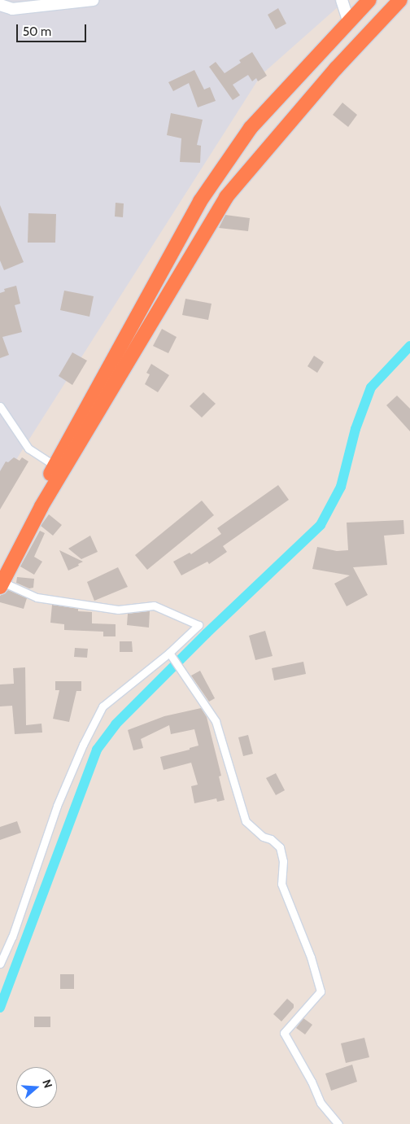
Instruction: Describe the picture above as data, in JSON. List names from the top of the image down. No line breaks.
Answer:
{"scale_bar":"50 m","north":"right"}
